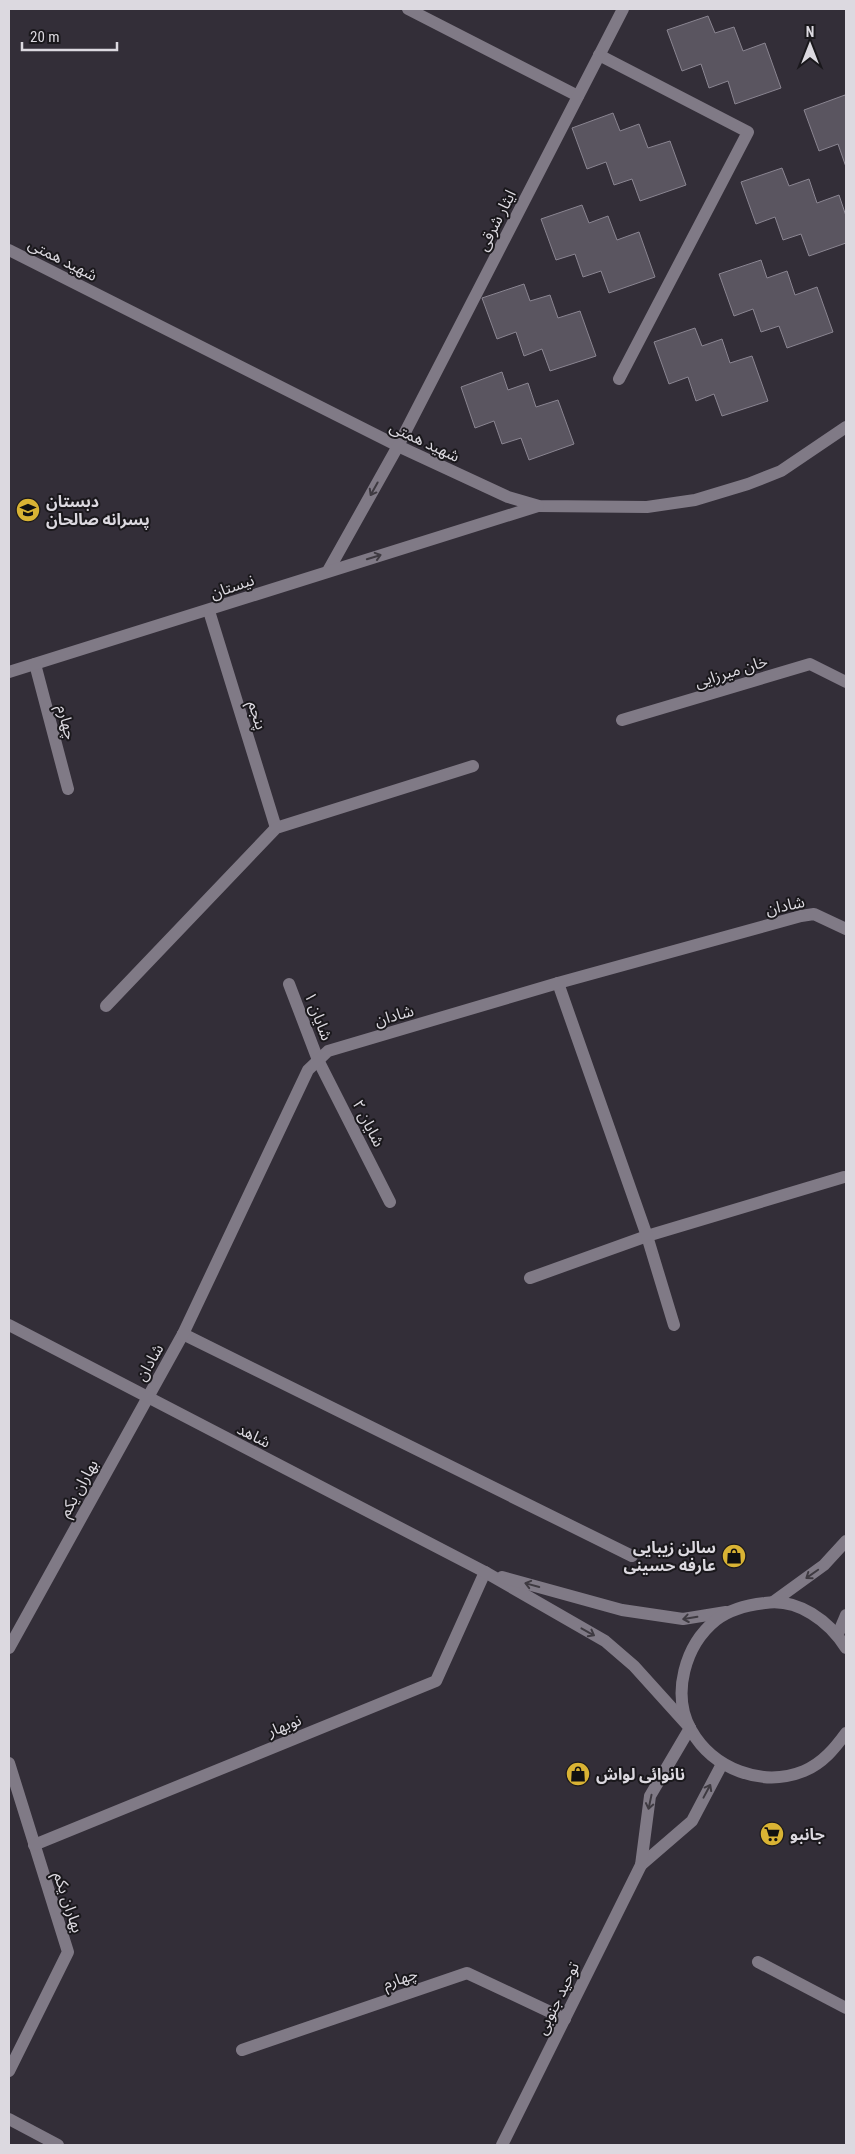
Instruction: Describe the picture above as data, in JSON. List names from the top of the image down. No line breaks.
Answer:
{"streets":{"street":["ایثار شرقی","شهید همتی","نيستان","خان میرزایی","پنجم","چهارم","شادان","شایان ۱","شایان ۲","شاهد","بهاران یکم","نوبهار","توحید جنوبی"]},"crossings":[["ایثار شرقی","شهید همتی"],["شهید همتی","نيستان"],["نيستان","پنجم"],["نيستان","چهارم"],["چهارم","توحید جنوبی"],["شادان","شایان ۱"],["شادان","شایان ۲"],["شادان","شاهد"],["شادان","بهاران یکم"],["شایان ۱","شایان ۲"],["شاهد","بهاران یکم"],["شاهد","نوبهار"],["بهاران یکم","نوبهار"]],"one_way":["نيستان"],"places":{"school or university":["دبستان پسرانه صالحان"],"shop":["سالن زیبایی عارفه حسینی","نانوائی لواش"],"supermarket":["جانبو"]},"scale_bar":"20 m","north":"top"}
